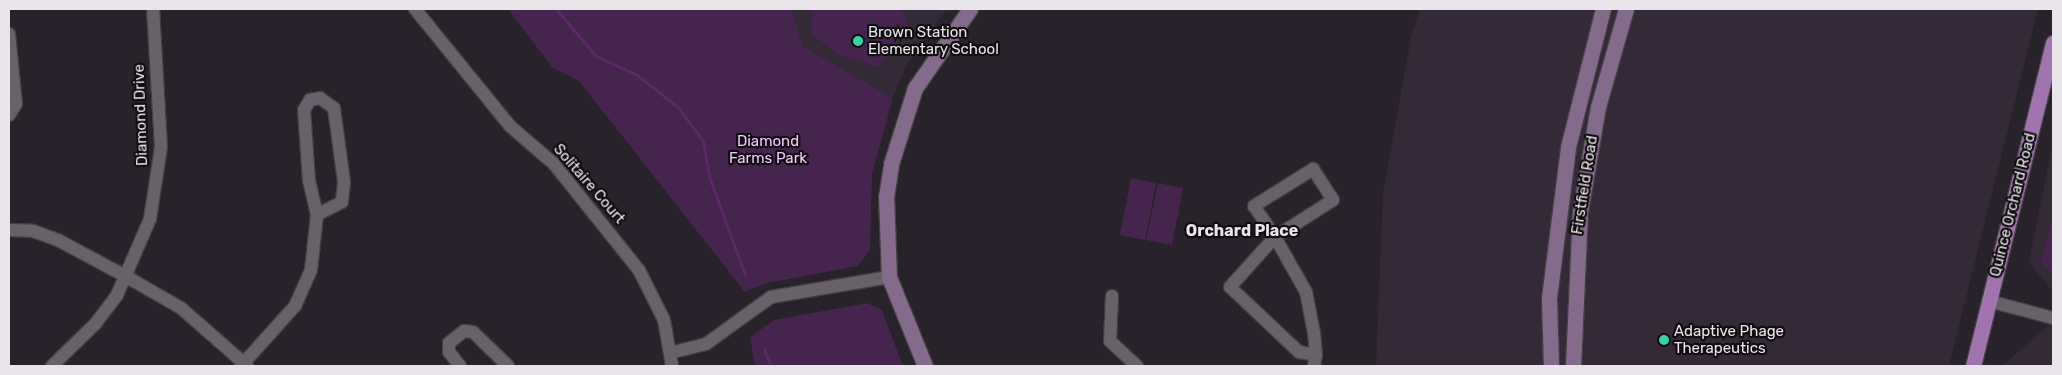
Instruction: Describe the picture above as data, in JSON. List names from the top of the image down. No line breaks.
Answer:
{"streets":{"main road":["Quince Orchard Road"],"street":["Diamond Drive","Solitaire Court","Firstfield Road"]},"districts":["Orchard Place"],"parks":["Diamond Farms Park"],"places":["Brown Station Elementary School","Adaptive Phage Therapeutics"]}
